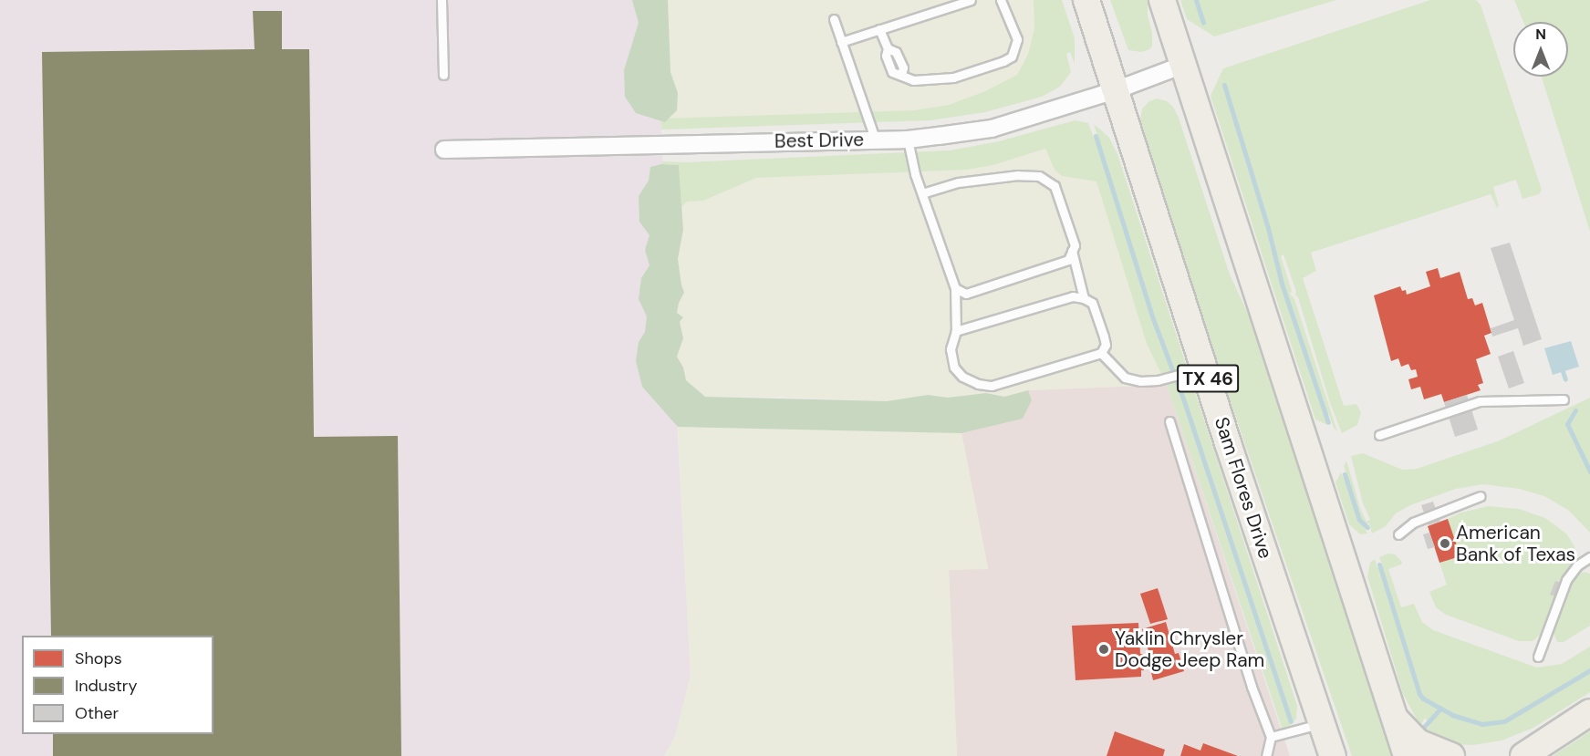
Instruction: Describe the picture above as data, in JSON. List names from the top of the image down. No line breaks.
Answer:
{"streets":{"main road":["TX 46","Sam Flores Drive"],"street":["Best Drive"]},"crossings":[["Best Drive","Sam Flores Drive"]],"places":["American Bank of Texas","Yaklin Chrysler Dodge Jeep Ram"],"legend":["Shops","Industry","Other"],"north":"top"}
